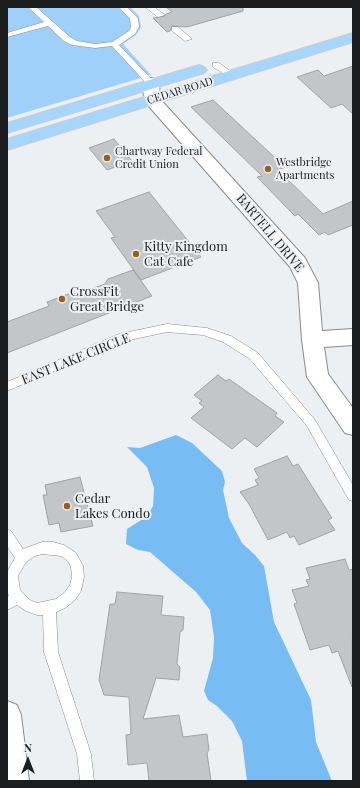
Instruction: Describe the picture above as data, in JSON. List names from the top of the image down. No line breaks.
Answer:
{"streets":{"main road":["CEDAR ROAD"],"street":["BARTELL DRIVE"],"lane":["EAST LAKE CIRCLE"]},"crossings":[["CEDAR ROAD","BARTELL DRIVE"]],"places":["Chartway Federal Credit Union","Westbridge Apartments","Kitty Kingdom Cat Cafe","CrossFit Great Bridge","Cedar Lakes Condo"],"north":"top"}
